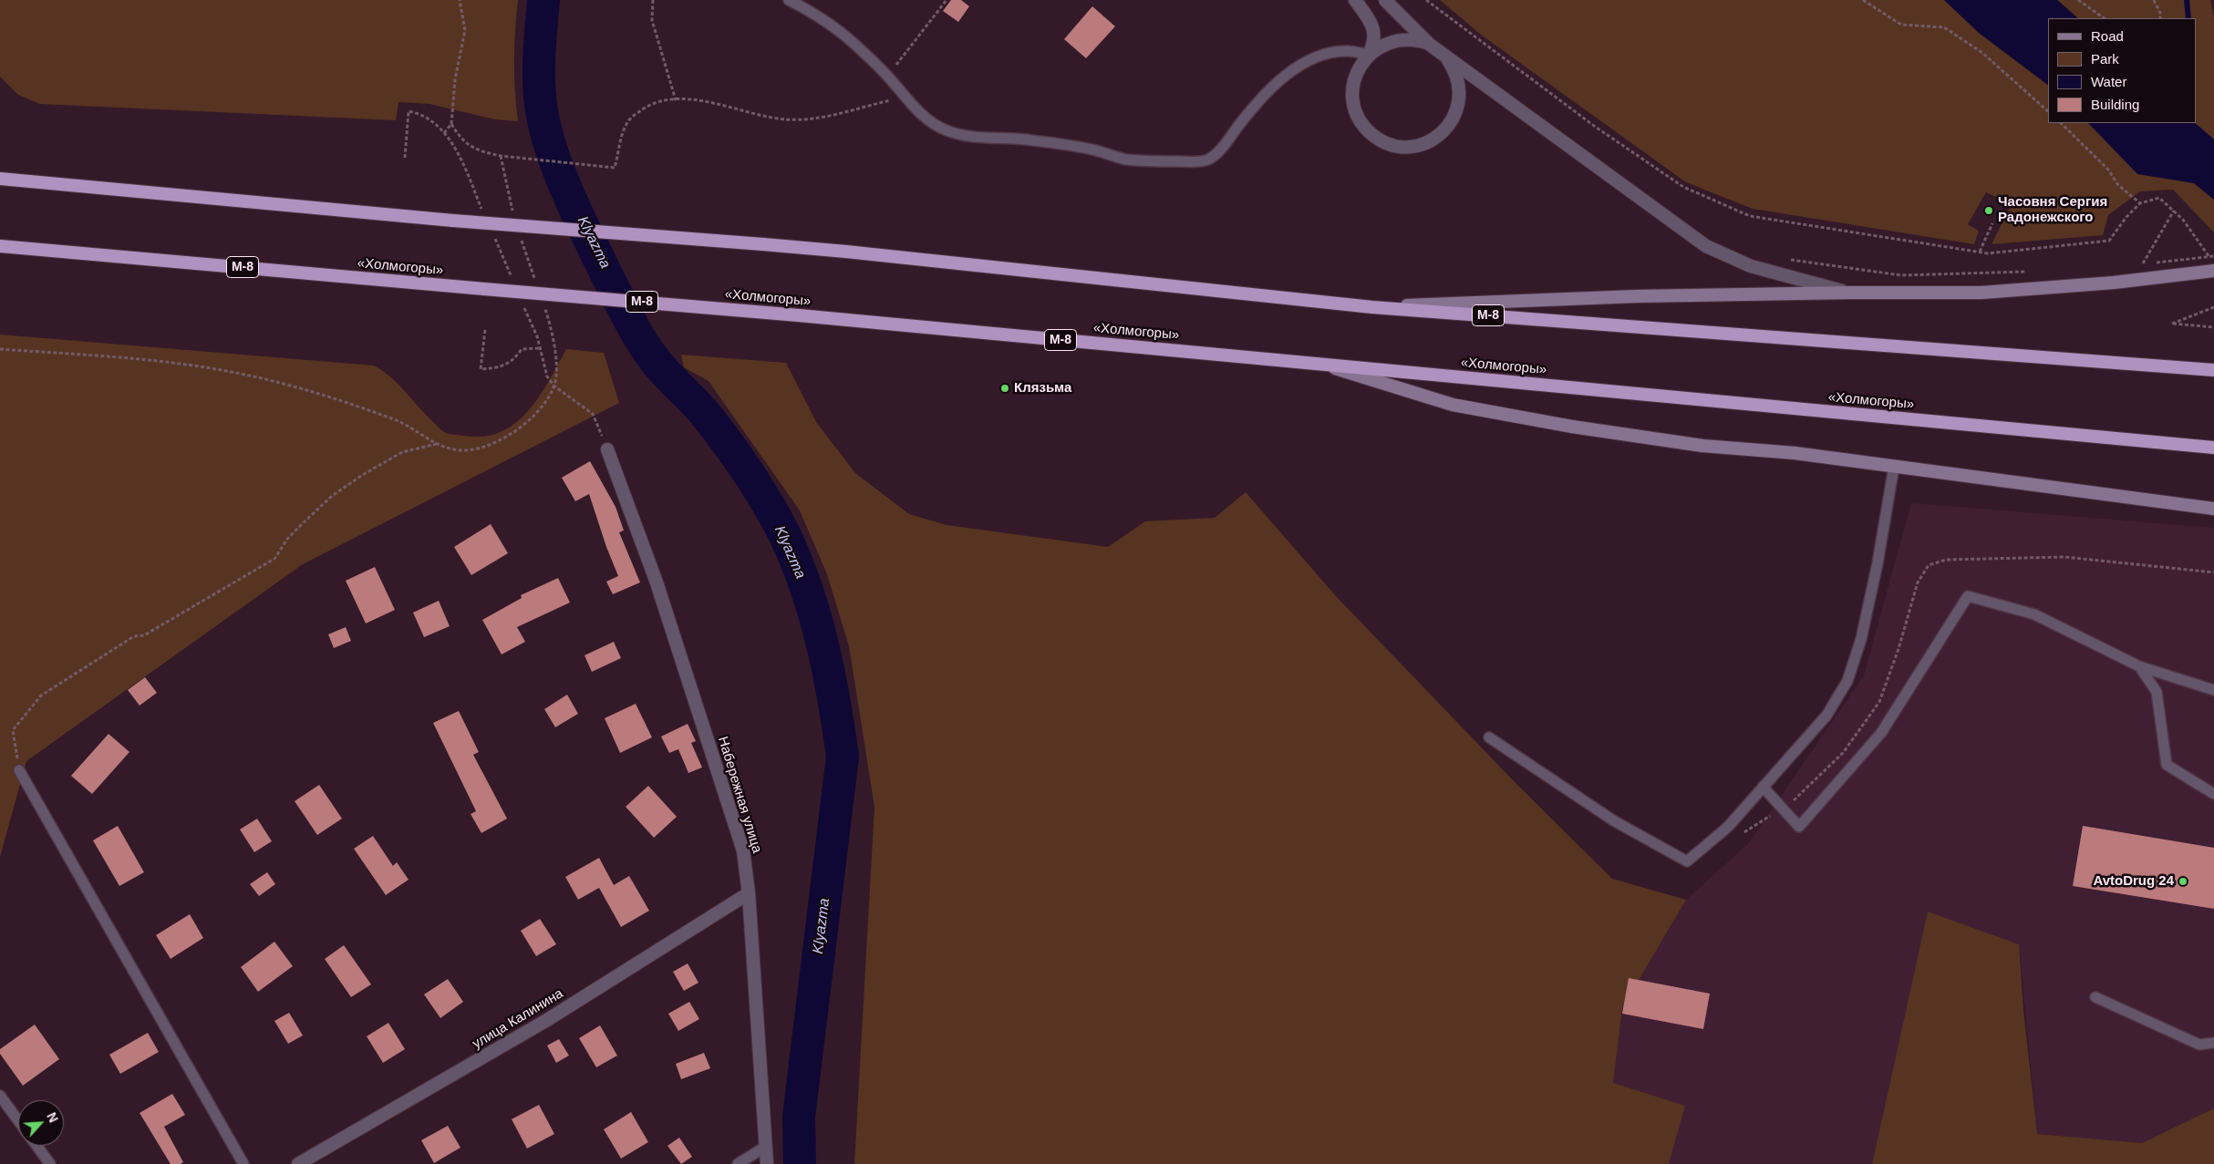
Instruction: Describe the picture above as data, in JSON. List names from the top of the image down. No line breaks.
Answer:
{"streets":{"highway":["М-8","«Холмогоры»"],"street":["Набережная улица","улица Калинина"]},"crossings":[["Набережная улица","улица Калинина"]],"water":["Klyazma"],"places":["Часовня Сергия Радонежского","Клязьма","AvtoDrug 24"],"legend":["Road","Park","Water","Building"],"north":"top right"}
